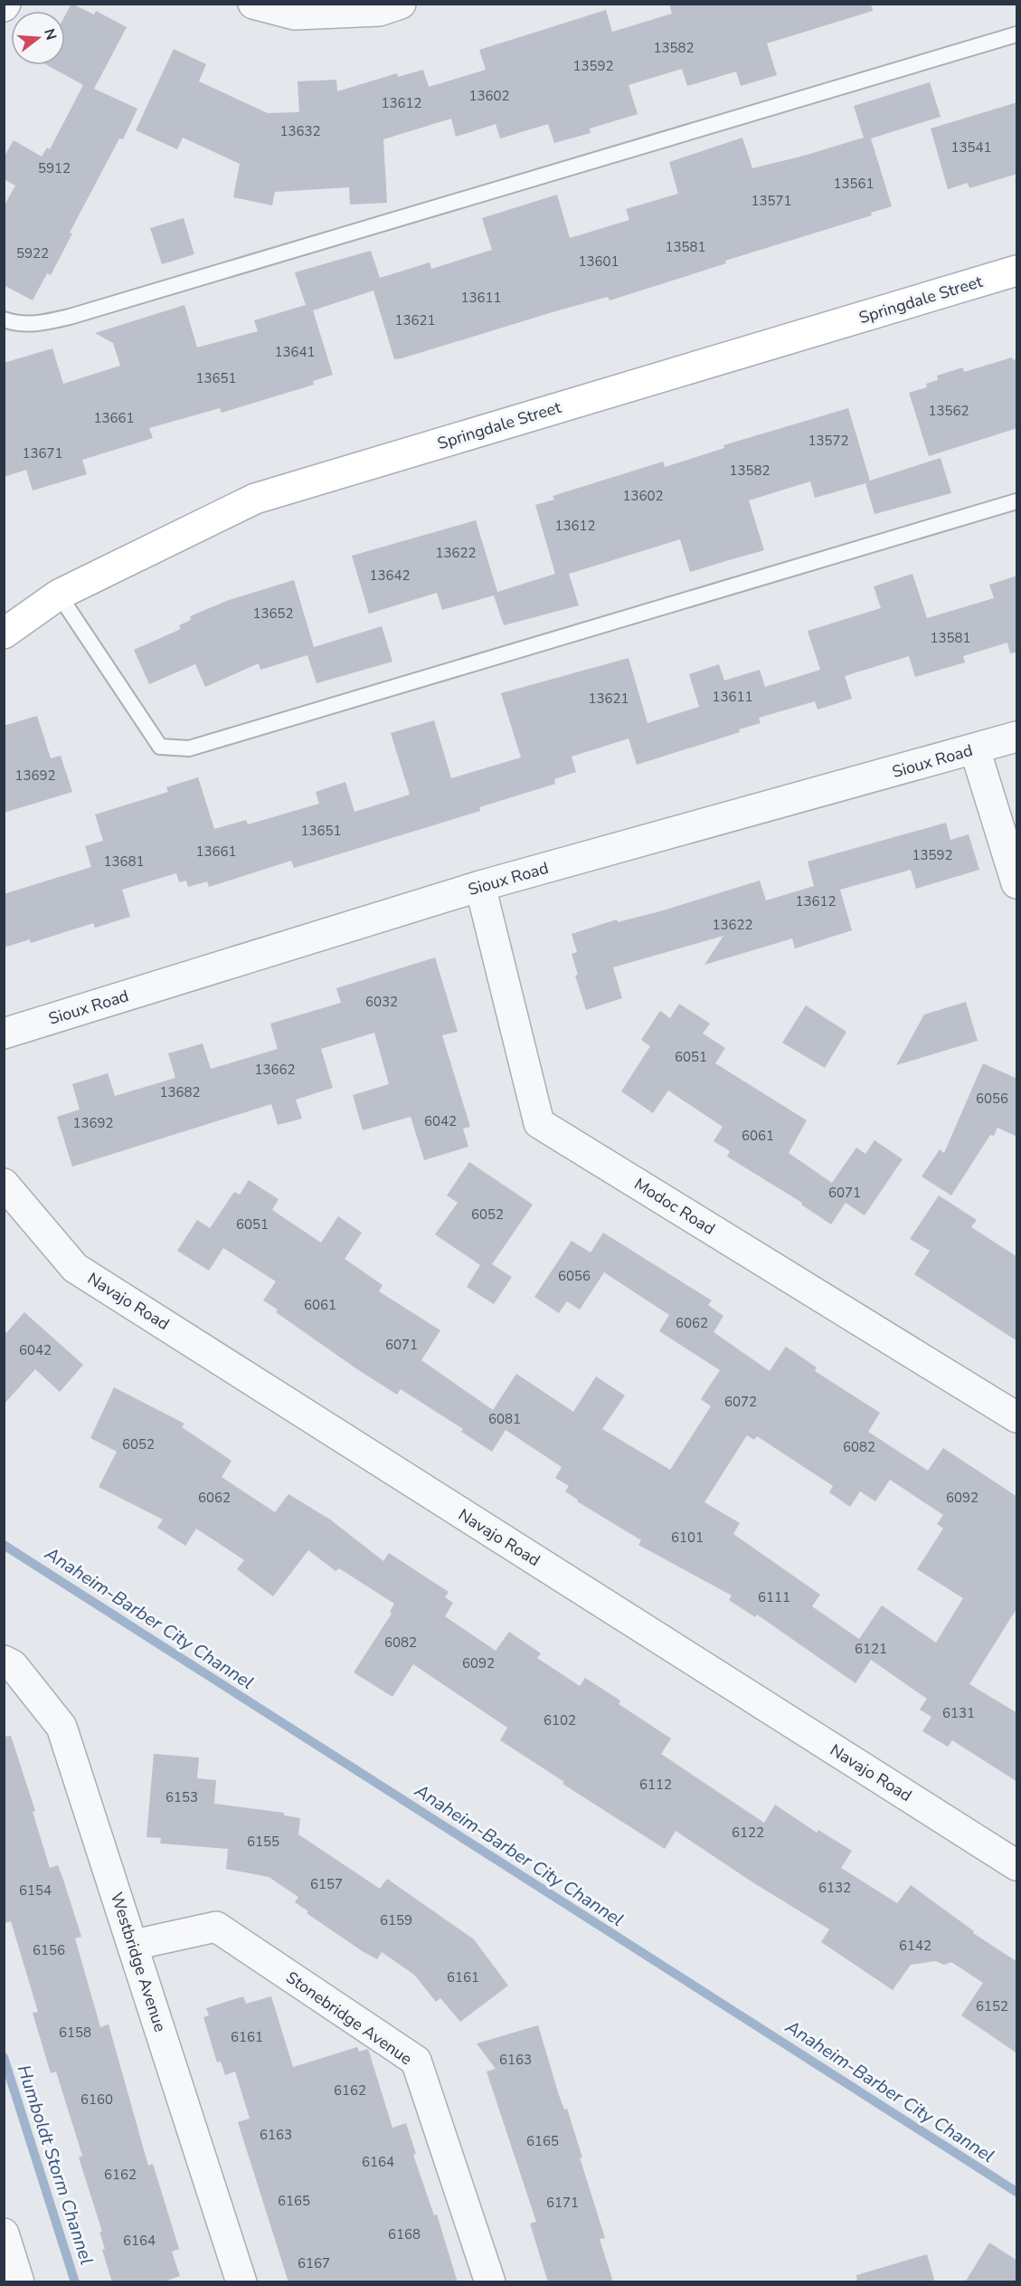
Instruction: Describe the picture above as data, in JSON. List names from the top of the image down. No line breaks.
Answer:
{"streets":{"main road":["Springdale Street"],"street":["Sioux Road","Modoc Road","Navajo Road","Westbridge Avenue","Stonebridge Avenue"]},"crossings":[["Sioux Road","Modoc Road"],["Westbridge Avenue","Stonebridge Avenue"]],"water":["Anaheim-Barber City Channel","Humboldt Storm Channel"],"house_numbers":["13582","13592","13602","13612","13632","13541","5912","13561","13571","13581","5922","13601","13611","13621","13641","13651","13562","13661","13572","13671","13582","13602","13612","13622","13642","13652","13581","13611","13621","13692","13651","13661","13592","13681","13612","13622","6032","6051","13662","13682","6056","6042","13692","6061","6071","6052","6051","6056","6061","6062","6071","6042","6072","6081","6052","6082","6062","6092","6101","6111","6082","6121","6092","6131","6102","6112","6153","6122","6155","6157","6132","6154","6159","6142","6156","6161","6152","6158","6161","6163","6162","6160","6163","6165","6164","6162","6165","6171","6168","6164","6167"],"north":"right"}
